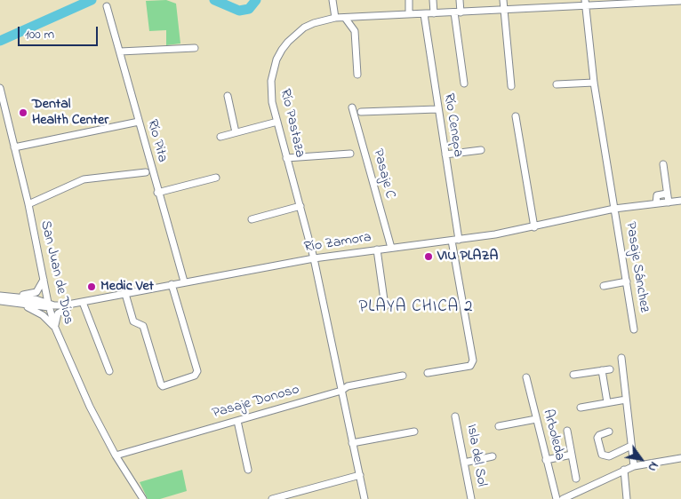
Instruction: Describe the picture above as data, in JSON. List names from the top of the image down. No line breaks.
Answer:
{"streets":{"street":["Río Pastaza","Río Cenepa","Río Pita","Pasaje C","Río Zamora","Pasaje Sánchez","San Juan de Dios","Pasaje Donoso","Arboleda","Isla del Sol"]},"crossings":[["Río Pastaza","Río Cenepa"],["Río Pastaza","Río Zamora"],["Río Pastaza","Pasaje Sánchez"],["Río Pastaza","Pasaje Donoso"],["Río Cenepa","Río Zamora"],["Río Pita","Río Zamora"],["Pasaje C","Río Zamora"],["Río Zamora","Pasaje Sánchez"],["Río Zamora","San Juan de Dios"],["San Juan de Dios","Pasaje Donoso"]],"districts":["PLAYA CHICA 2"],"places":["Dental Health Center","VIU PLAZA","Medic Vet"],"scale_bar":"100 m","north":"bottom right"}
